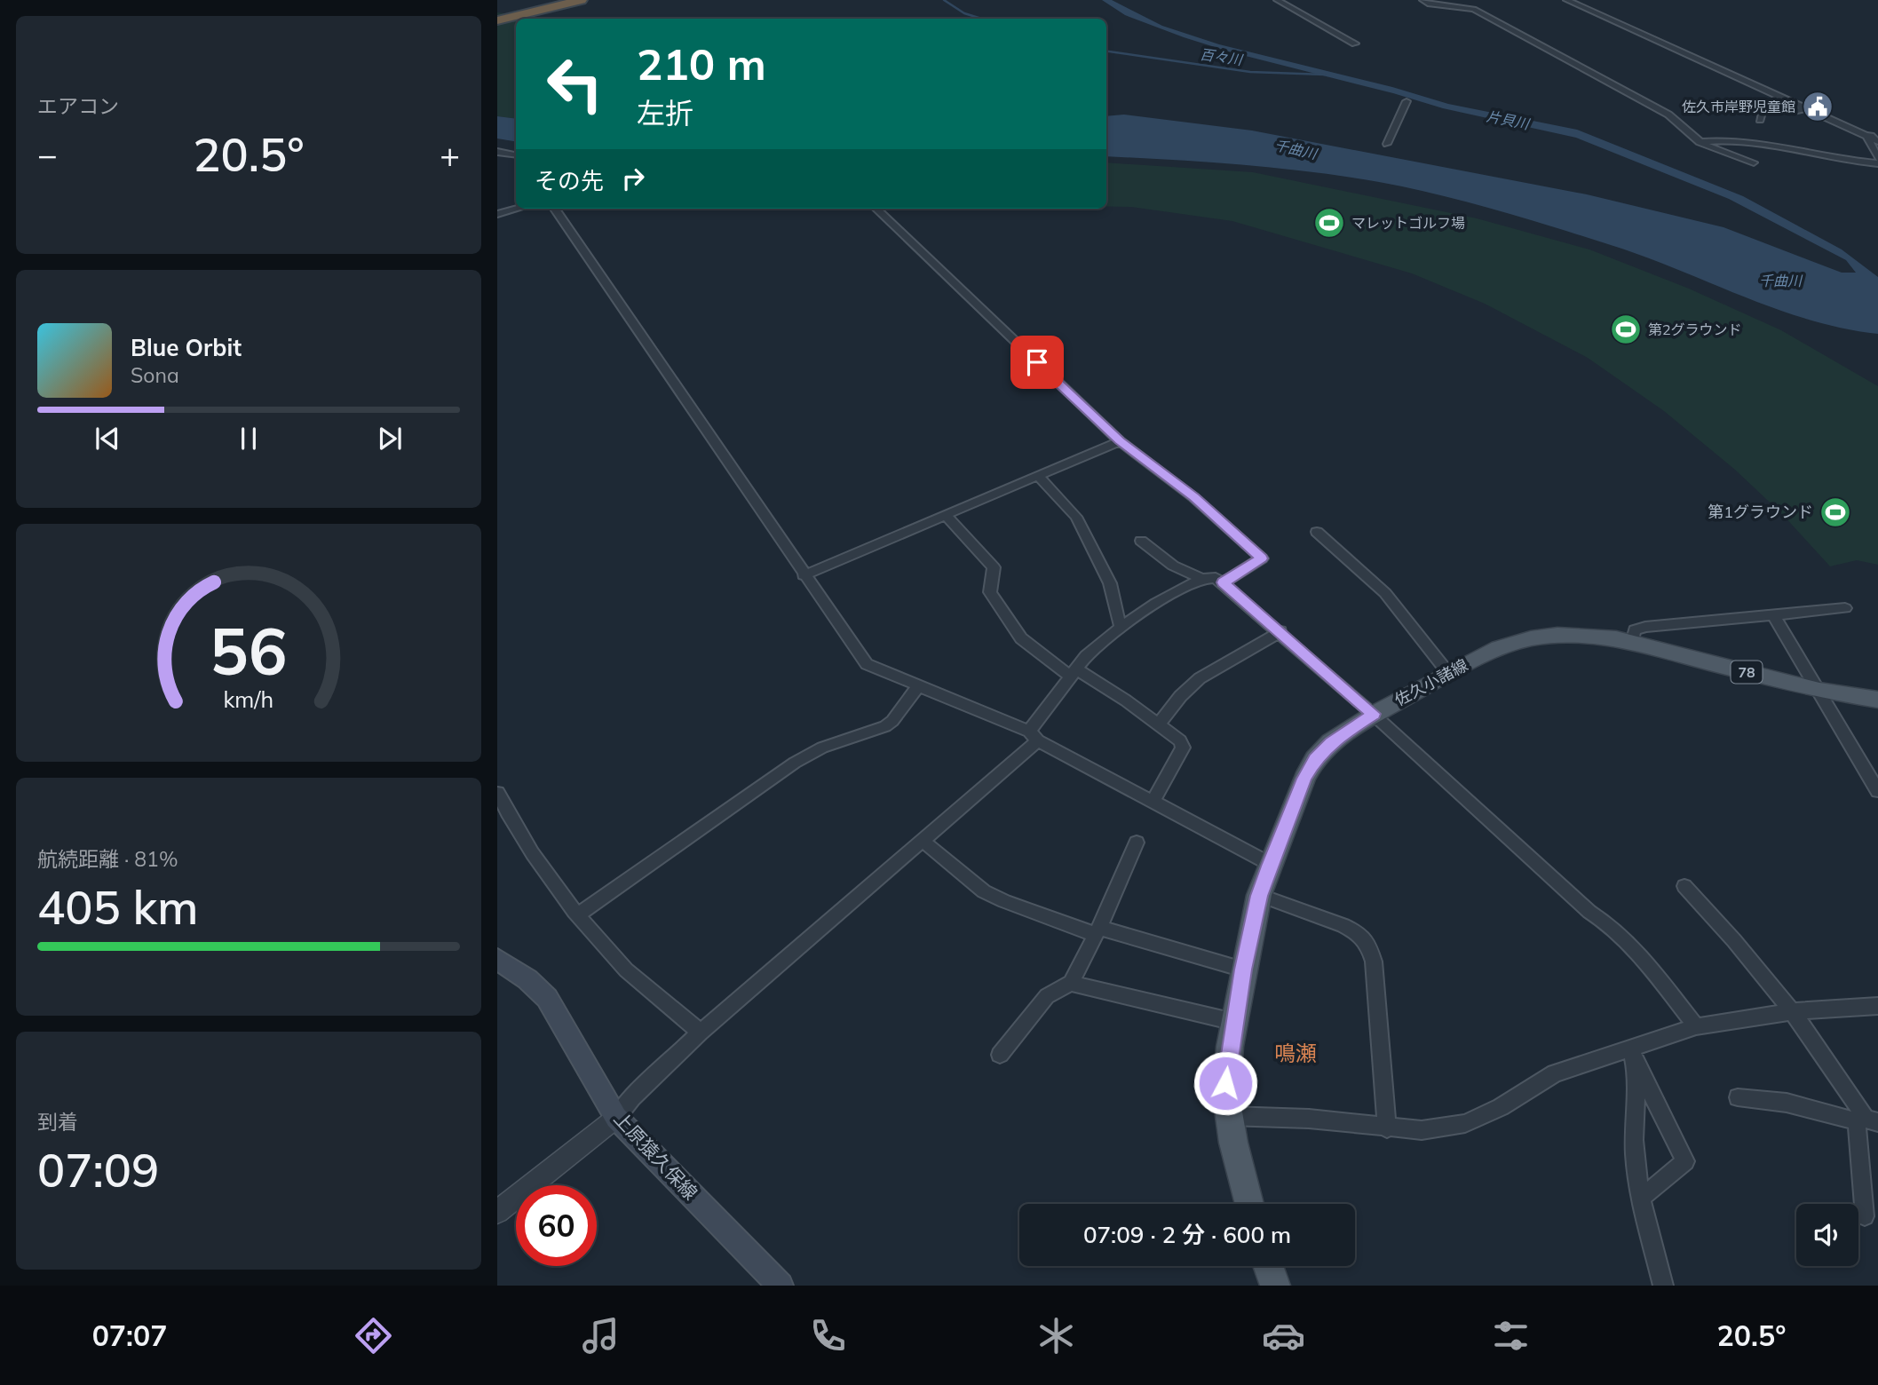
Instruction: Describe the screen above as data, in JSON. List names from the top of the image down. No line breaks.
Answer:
{"streets":{"main road":["78","佐久小諸線","上原猿久保線"]},"districts":["鳴瀬"],"water":["百々川","片貝川","千曲川"],"places":{"public building":["佐久市岸野児童館"],"sports":["マレットゴルフ場","第2グラウンド","第1グラウンド"]},"page":{"tile":["エアコン",["航続距離 · 81%","405 km"],["到着","07:09"]],"turn":["210 m","左折"],"heat":["−","20.5°","+"],"then":"その先","song":["Blue Orbit","Sona"],"limit":"60","trip":"07:09 · 2 分 · 600 m","tabs":["07:07","20.5°"],"gauge":["56","km/h"]}}
